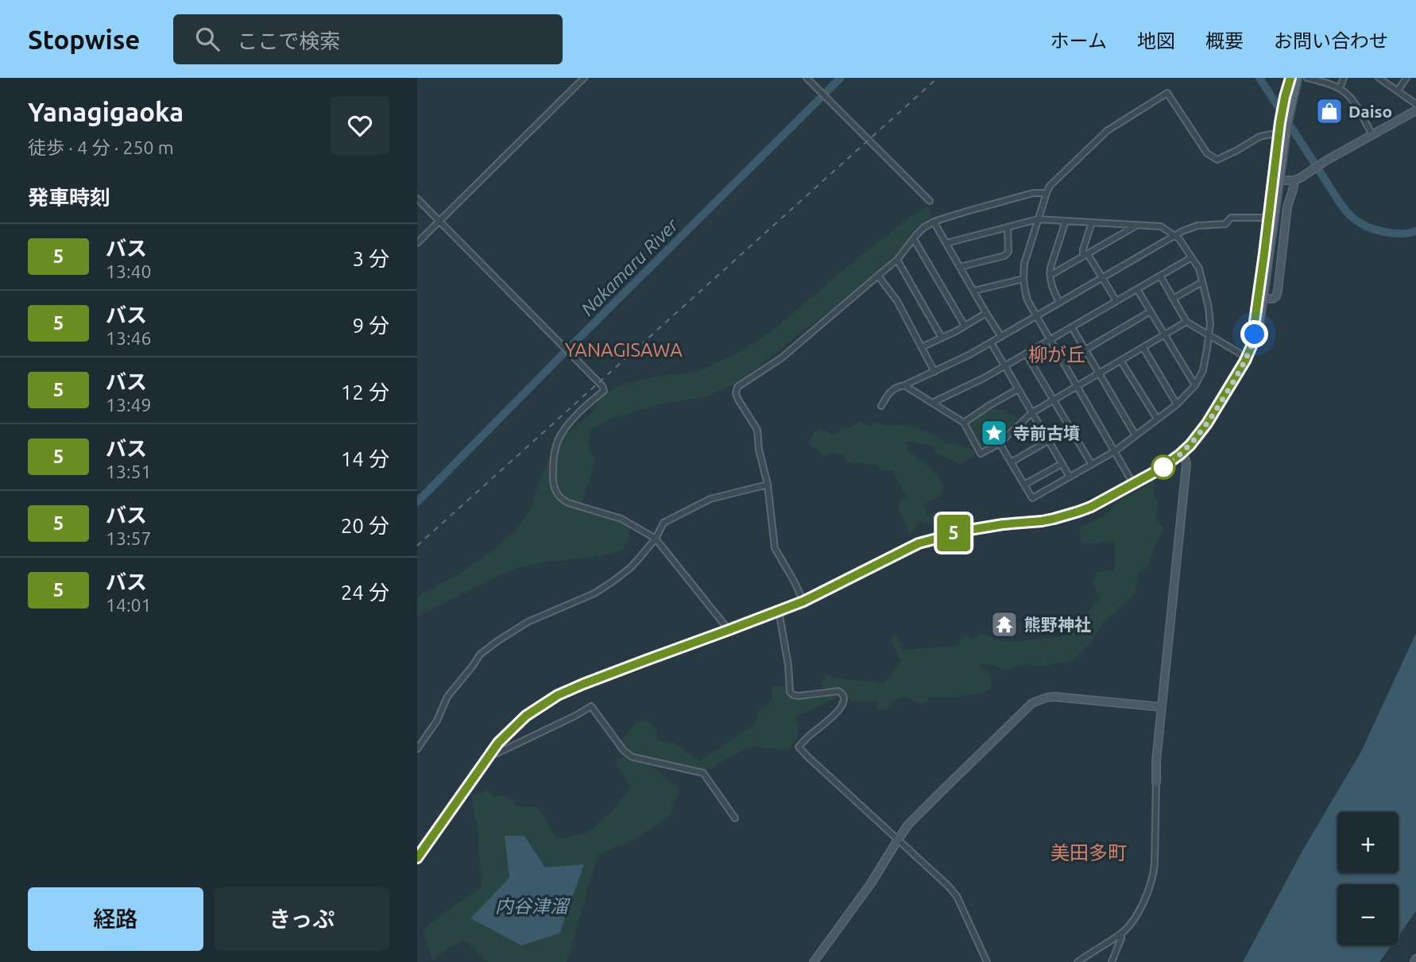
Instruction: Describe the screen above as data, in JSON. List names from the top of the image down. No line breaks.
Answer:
{"districts":["YANAGISAWA","柳が丘","美田多町"],"water":["Nakamaru River","内谷津溜"],"places":{"shop":["Daiso"],"place":["寺前古墳"],"temple":["熊野神社"]},"lines":["bus line 5"],"page":{"header":"Stopwise","search":"ここで検索","nav":["ホーム","地図","概要","お問い合わせ"],"heading":[["Yanagigaoka","徒歩 · 4 分 · 250 m"],"発車時刻"],"on_map":"5","list":[{"mark":"5","name":"バス","note":"13:40","value":"3 分"},{"mark":"5","name":"バス","note":"13:46","value":"9 分"},{"mark":"5","name":"バス","note":"13:49","value":"12 分"},{"mark":"5","name":"バス","note":"13:51","value":"14 分"},{"mark":"5","name":"バス","note":"13:57","value":"20 分"},{"mark":"5","name":"バス","note":"14:01","value":"24 分"}],"map_buttons":["+","−"],"buttons":["経路","きっぷ"]}}
